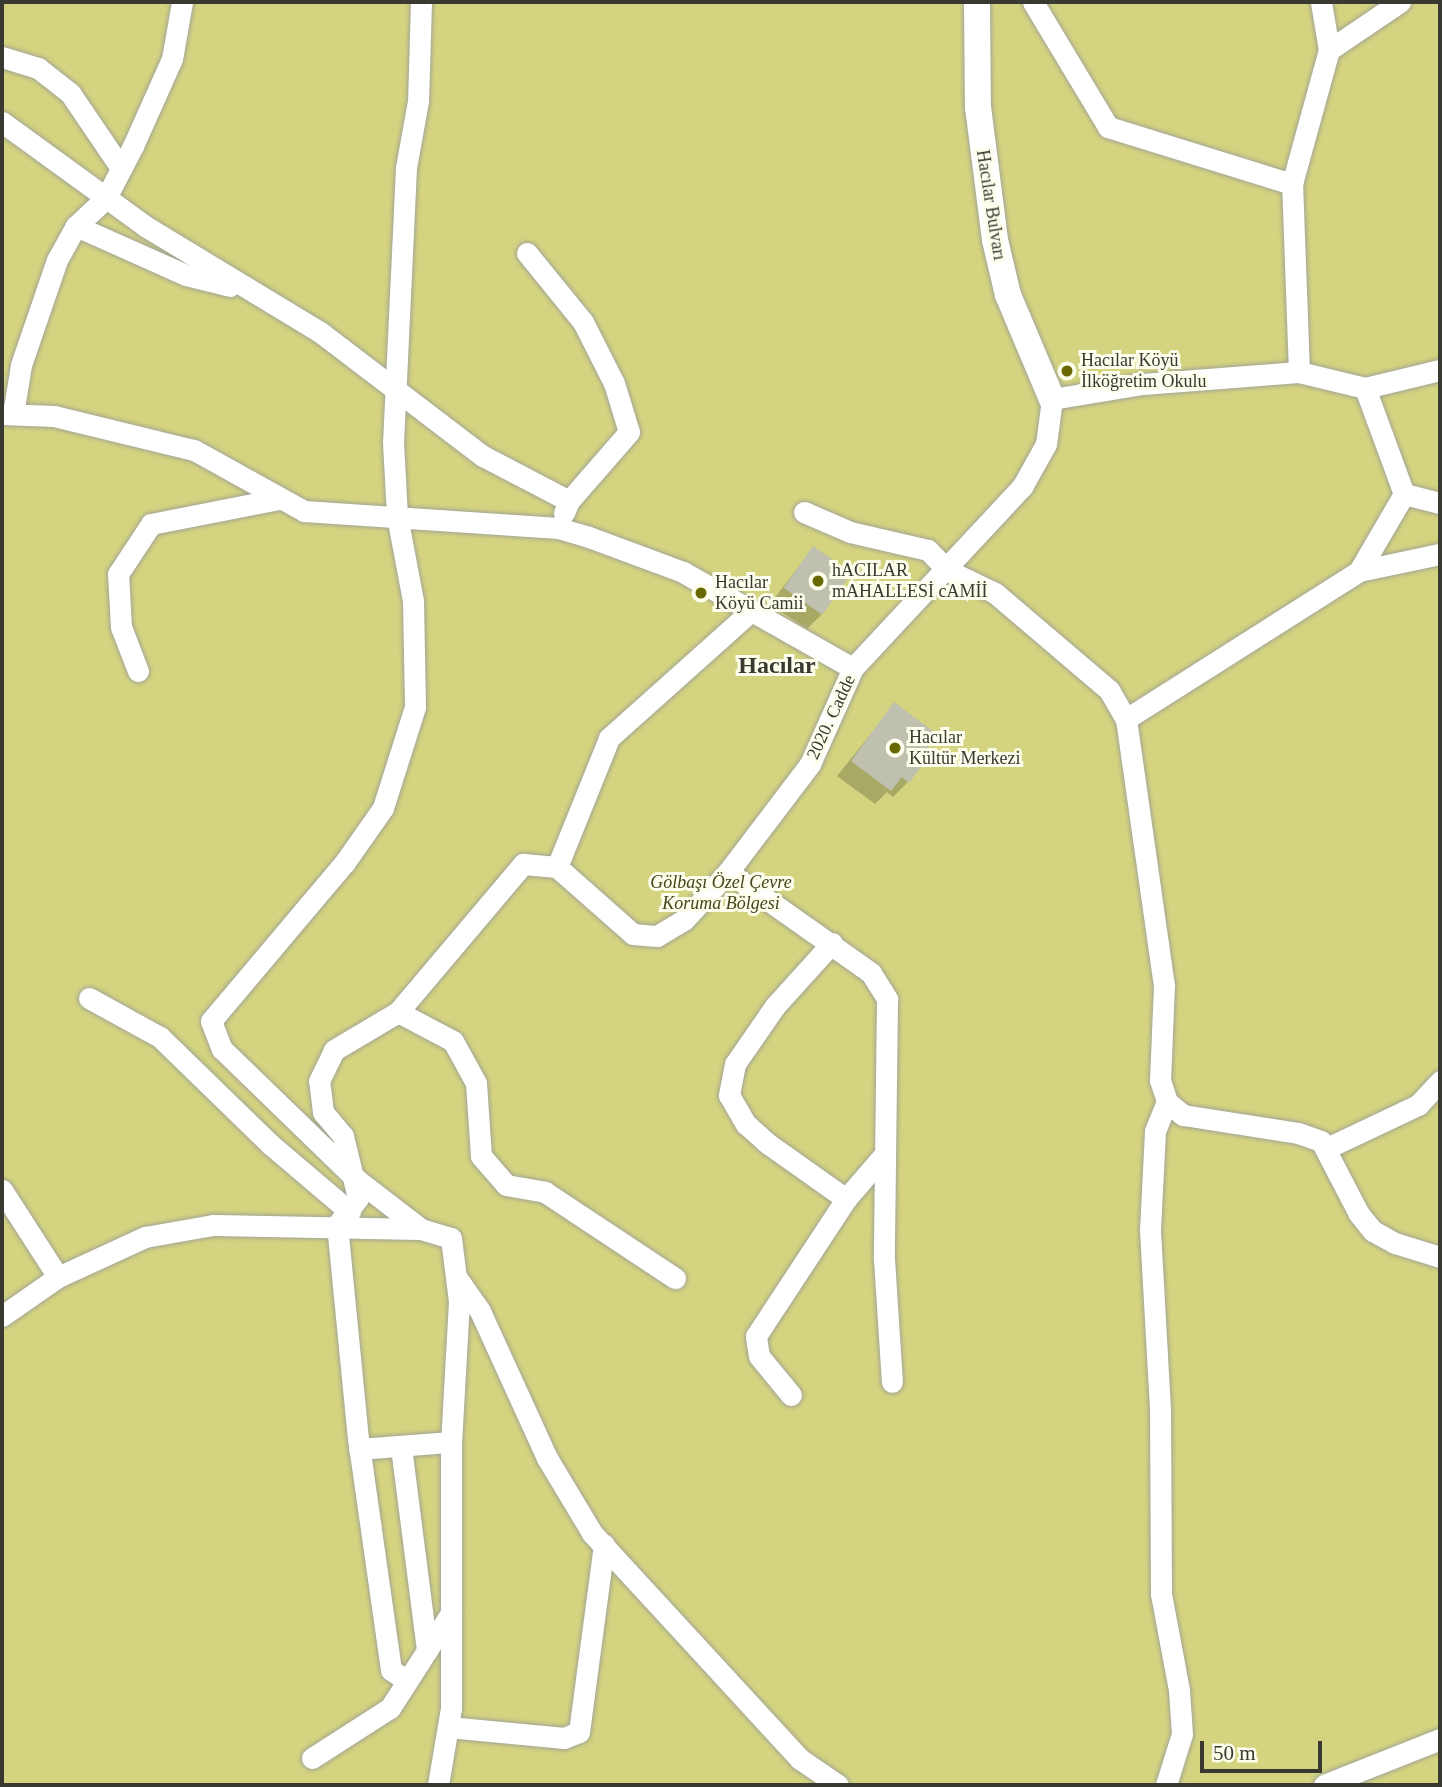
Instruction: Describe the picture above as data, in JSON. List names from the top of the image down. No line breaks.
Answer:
{"streets":{"main road":["Hacılar Bulvarı"],"street":["2020. Cadde"]},"crossings":[["Hacılar Bulvarı","2020. Cadde"]],"districts":["Hacılar"],"parks":["Gölbaşı Özel Çevre Koruma Bölgesi"],"places":["Hacılar Köyü İlköğretim Okulu","hACILAR mAHALLESİ cAMİİ","Hacılar Köyü Camii","Hacılar Kültür Merkezi"],"scale_bar":"50 m"}
